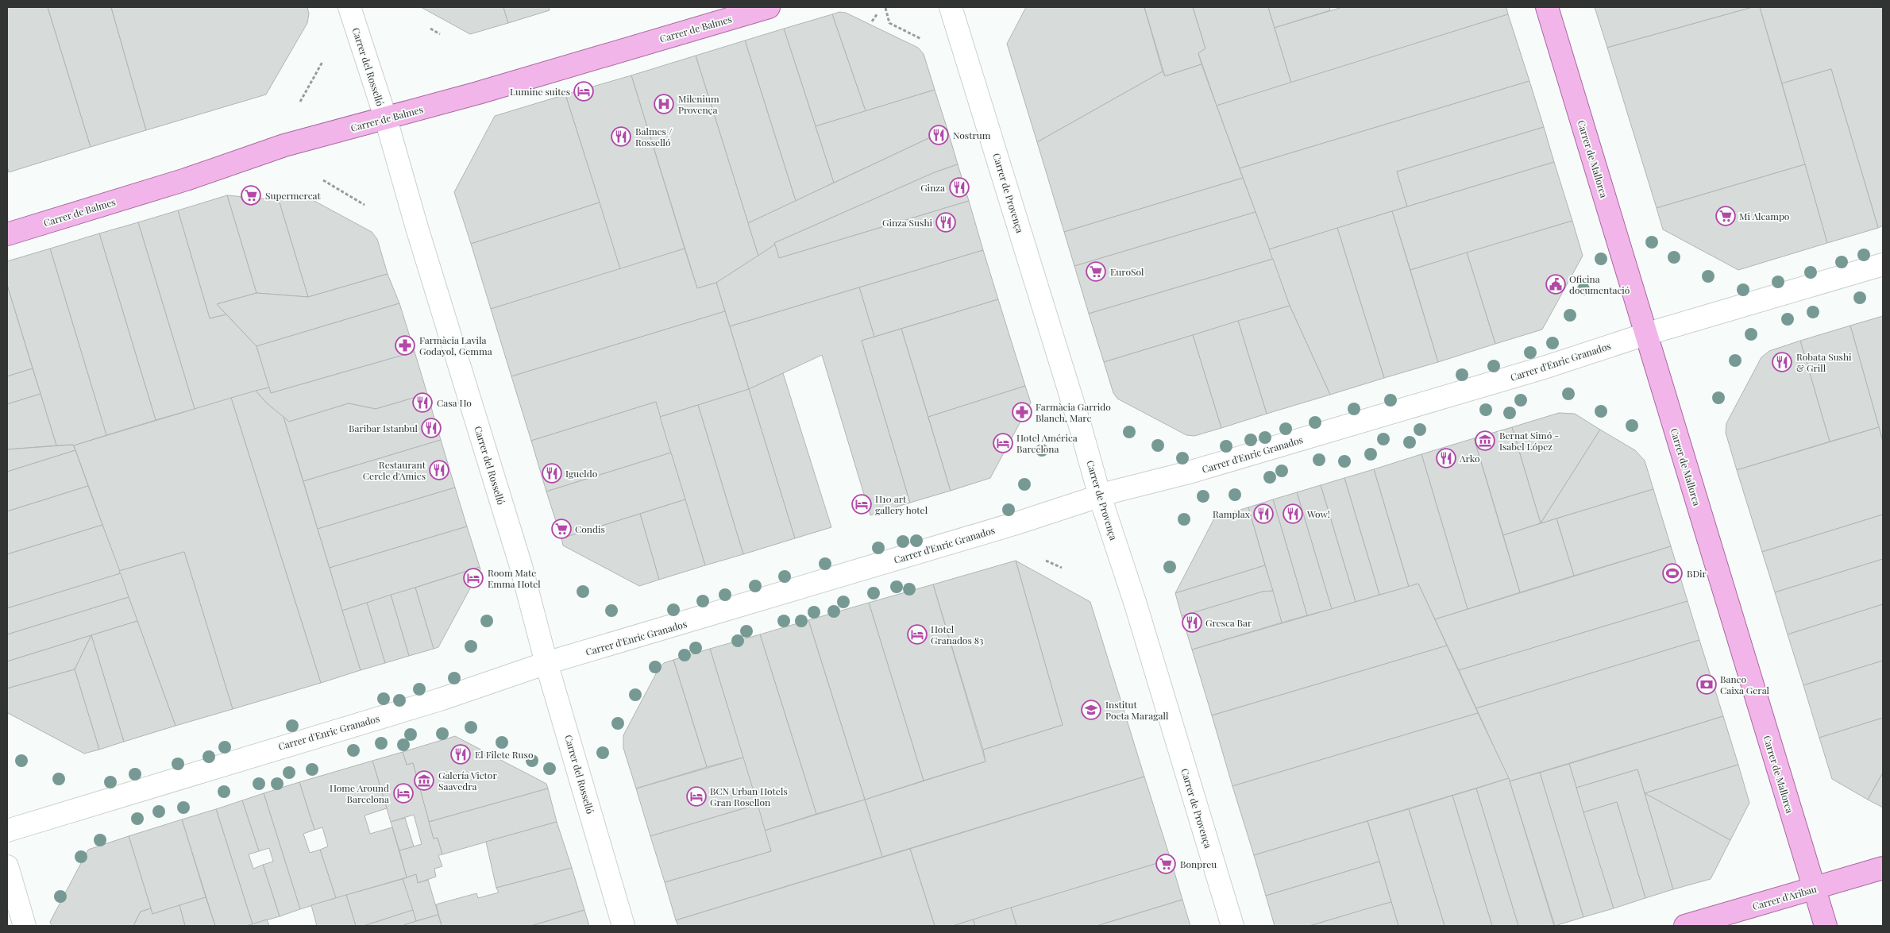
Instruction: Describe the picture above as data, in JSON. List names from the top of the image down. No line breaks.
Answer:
{"streets":{"main road":["Carrer de Balmes","Carrer de Mallorca","Carrer d'Aribau"],"street":["Carrer del Rosselló","Carrer de Provença","Carrer d'Enric Granados"]},"crossings":[["Carrer de Balmes","Carrer del Rosselló"],["Carrer del Rosselló","Carrer d'Enric Granados"],["Carrer de Mallorca","Carrer d'Enric Granados"],["Carrer de Mallorca","Carrer d'Aribau"],["Carrer de Provença","Carrer d'Enric Granados"]],"places":{"hotel":["Lumine suites","Hotel América Barcelona","H10 art gallery hotel","Room Mate Emma Hotel","Hotel Granados 83","Home Around Barcelona","BCN Urban Hotels Gran Rosellon"],"hospital":["Milenium Provença"],"restaurant":["Nostrum","Balmes / Rosselló","Ginza","Ginza Sushi","Robata Sushi & Grill","Casa Ho","Baribar Istanbul","Arko","Restaurant Cercle d'Amics","Igueldo","Ramplax","Wow!","Gresca Bar","El Filete Ruso"],"supermarket":["Supermercat","Mi Alcampo","EuroSol","Condis","Bonpreu"],"public building":["Oficina documentació"],"pharmacy":["Farmàcia Lavila Godayol, Gemma","Farmàcia Garrido Blanch, Marc"],"museum":["Bernat Simó - Isabel López","Galería Victor Saavedra"],"sports":["BDir"],"bank":["Banco Caixa Geral"],"school or university":["Institut Poeta Maragall"]}}
